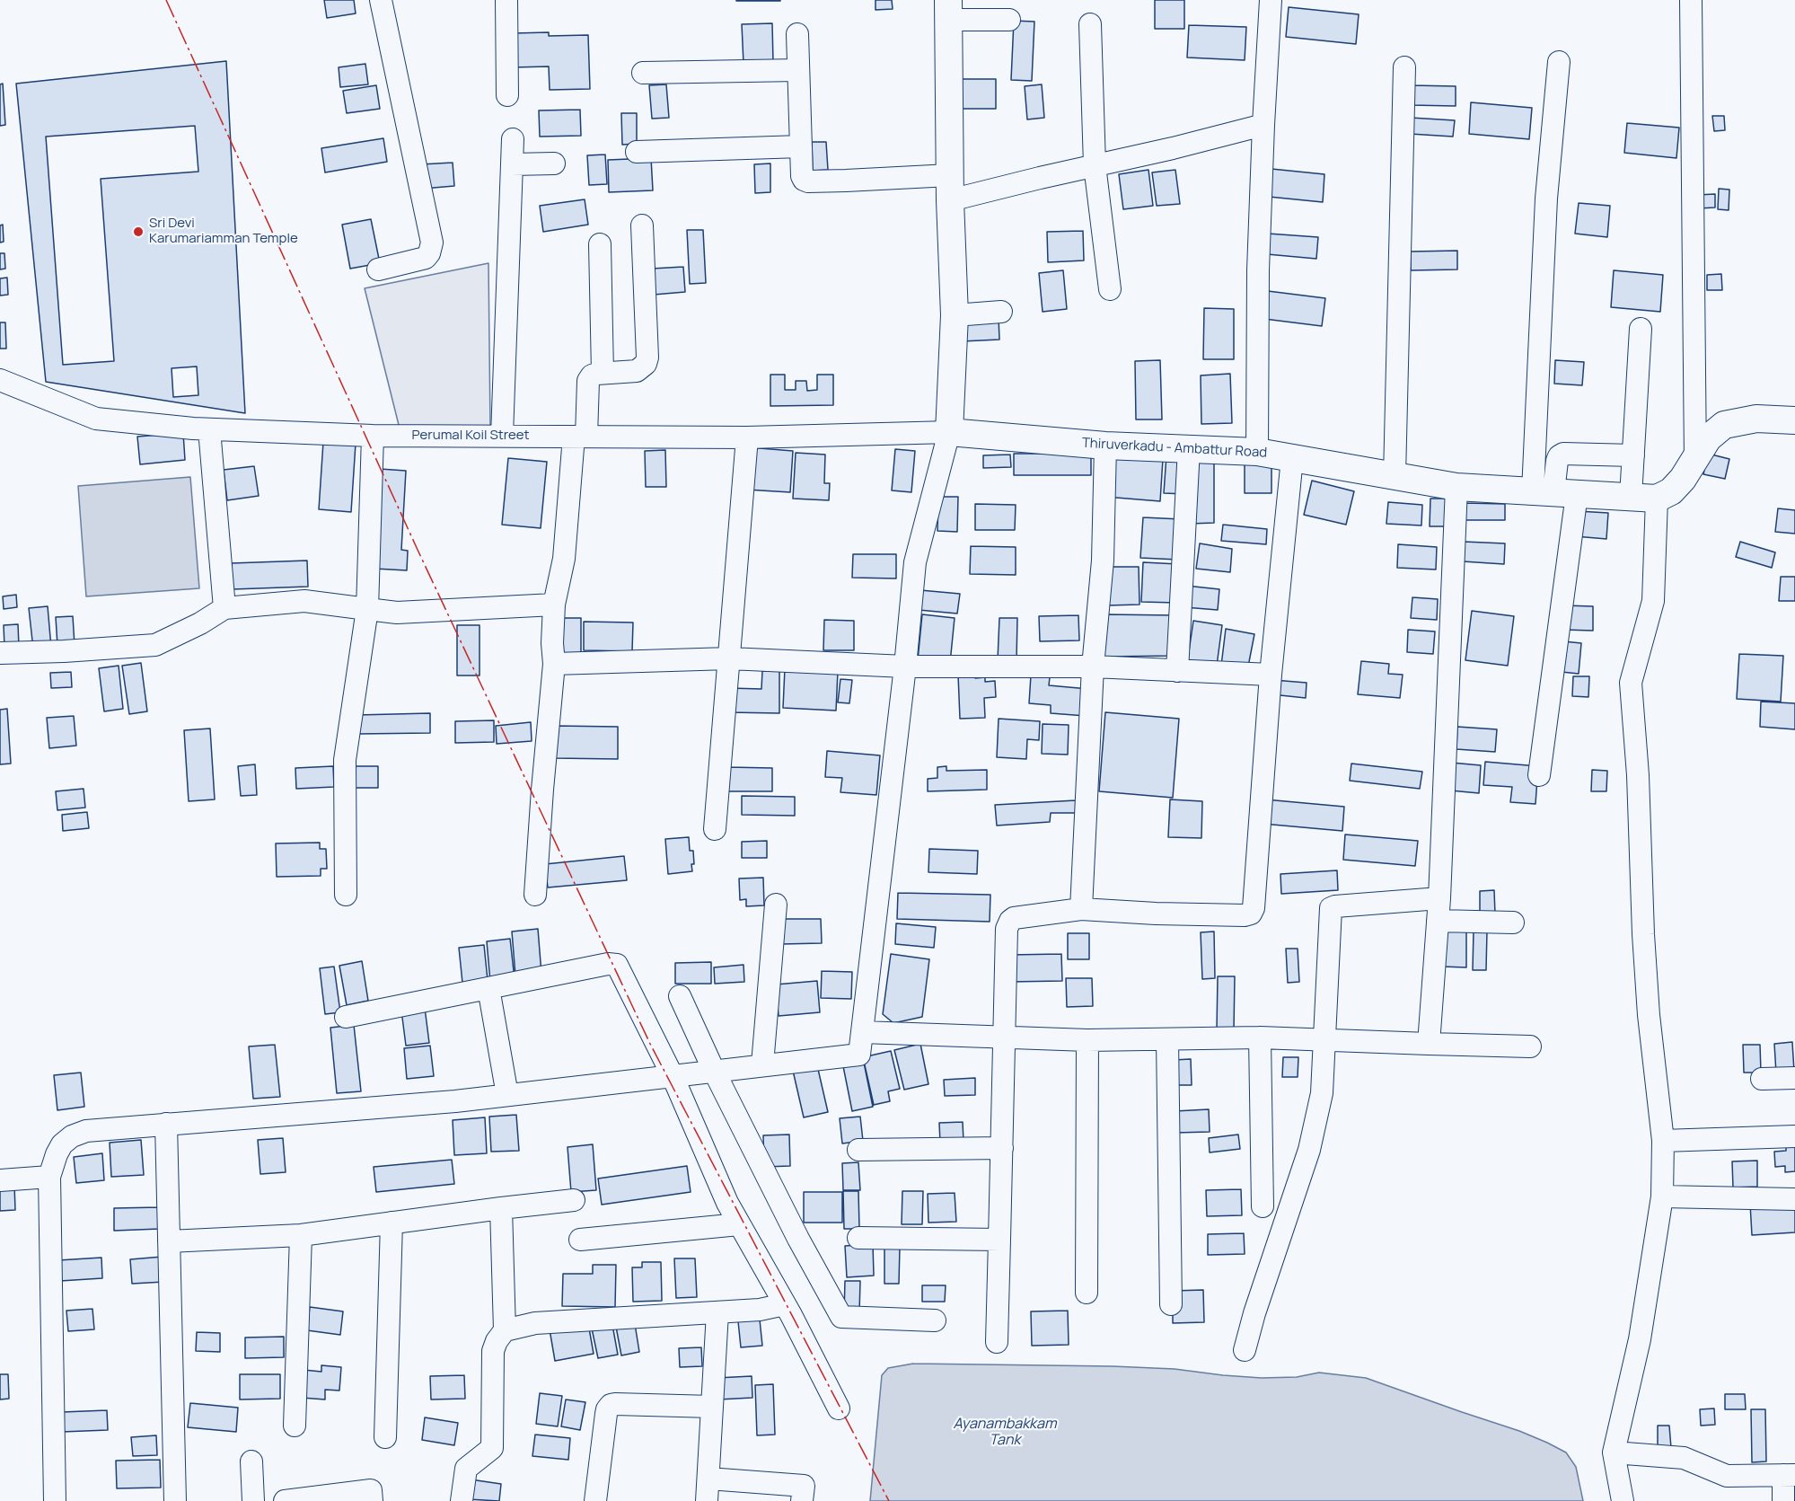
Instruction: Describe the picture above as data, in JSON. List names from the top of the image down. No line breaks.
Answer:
{"streets":{"main road":["Thiruverkadu - Ambattur Road"],"street":["Perumal Koil Street"]},"crossings":[["Perumal Koil Street","Thiruverkadu - Ambattur Road"]],"water":["Ayanambakkam Tank"],"places":["Sri Devi Karumariamman Temple"]}
